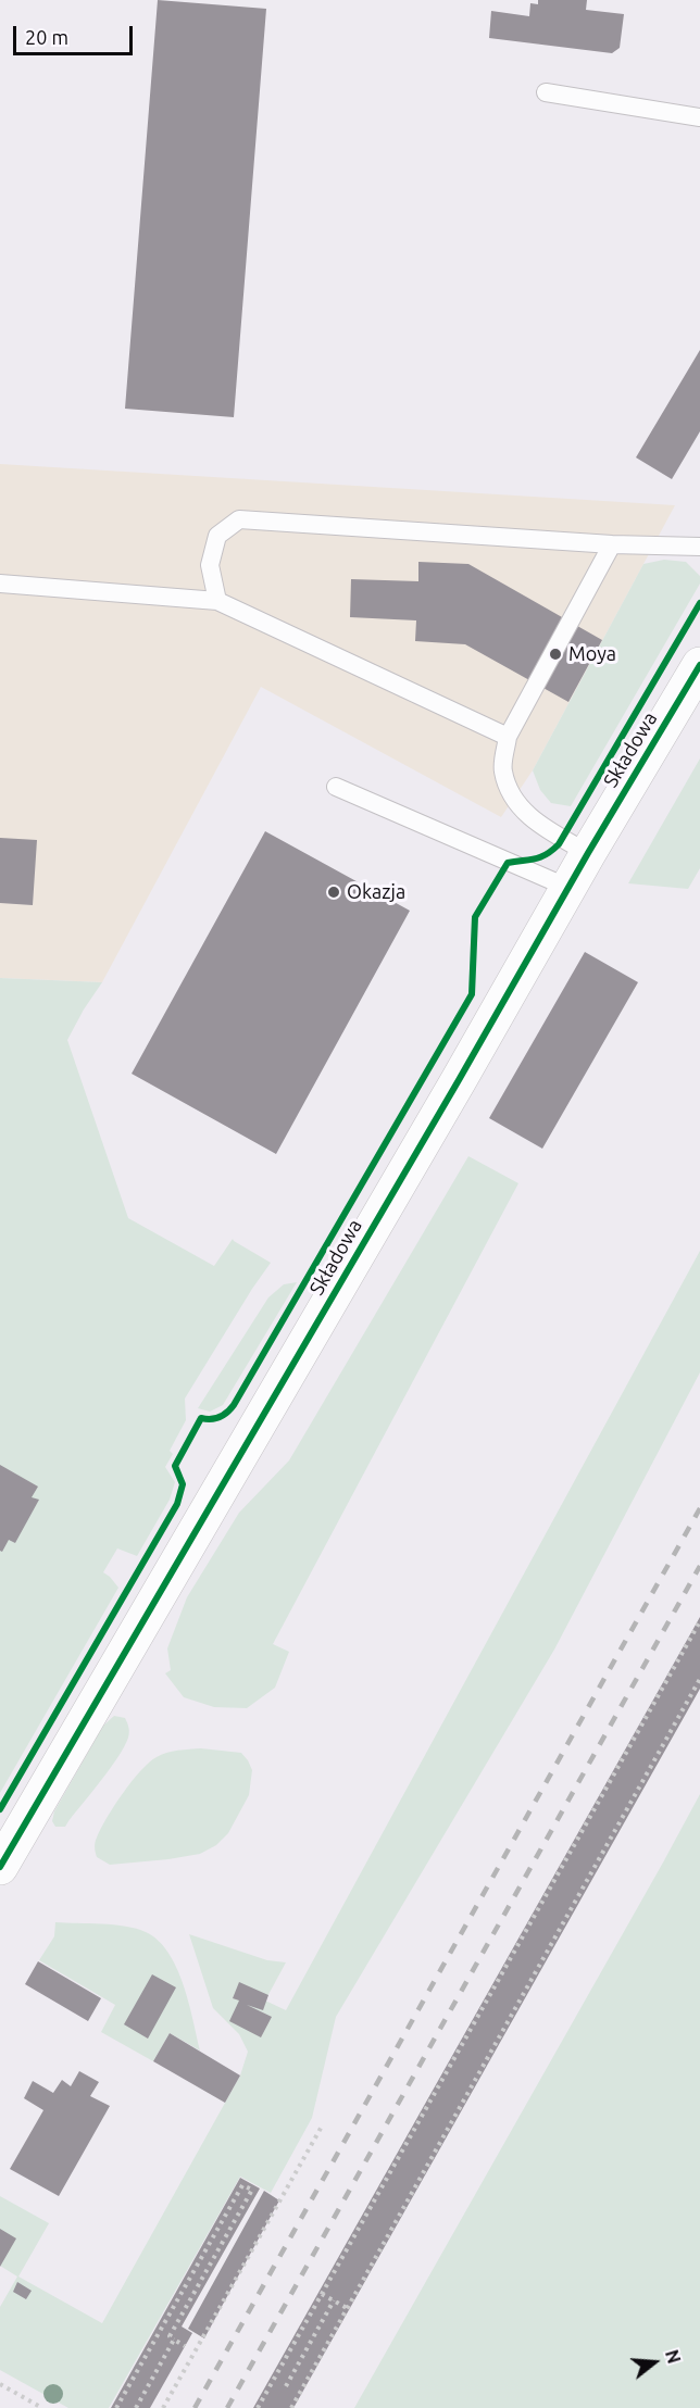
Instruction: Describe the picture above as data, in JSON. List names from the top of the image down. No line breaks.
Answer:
{"streets":{"street":["Składowa"]},"places":["Moya","Okazja"],"scale_bar":"20 m","north":"right"}
